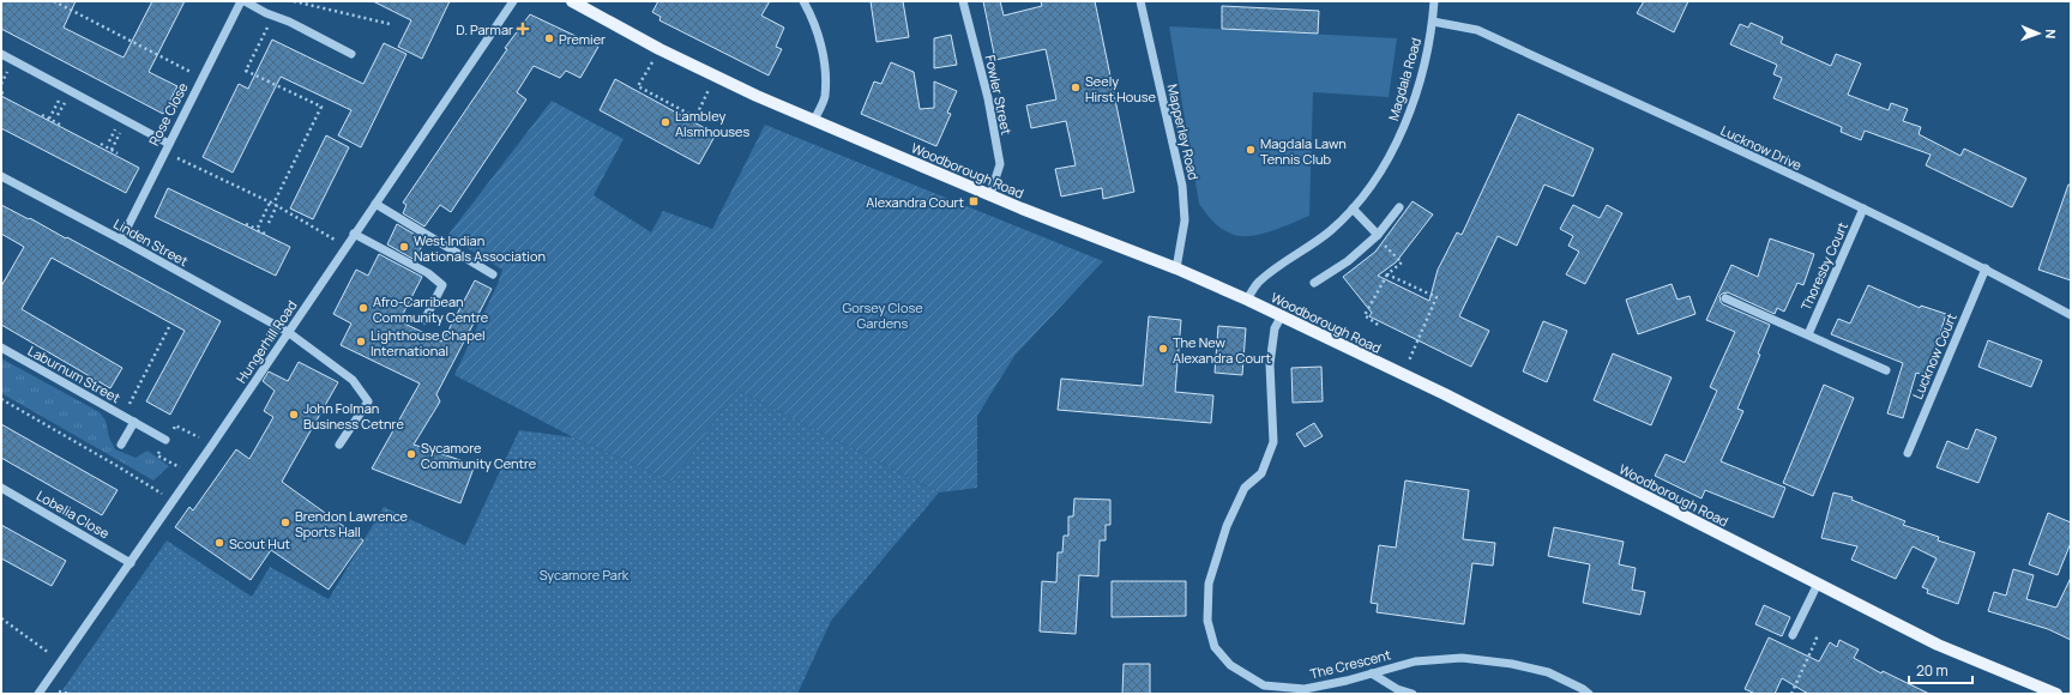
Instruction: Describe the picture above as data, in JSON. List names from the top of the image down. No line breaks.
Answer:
{"streets":{"main road":["Woodborough Road"],"street":["Magdala Road","Fowler Street","Rose Close","Mapperley Road","Lucknow Drive","Linden Street","Thoresby Court","Hungerhill Road","Lucknow Court","Laburnum Street","Lobelia Close","The Crescent"]},"crossings":[["Magdala Road","Lucknow Drive"],["Magdala Road","Woodborough Road"],["Fowler Street","Woodborough Road"],["Rose Close","Linden Street"],["Mapperley Road","Woodborough Road"],["Lucknow Drive","Thoresby Court"],["Lucknow Drive","Lucknow Court"],["Woodborough Road","The Crescent"],["Linden Street","Hungerhill Road"],["Hungerhill Road","Lobelia Close"]],"parks":["Gorsey Close Gardens","Sycamore Park"],"places":{"health":["D. Parmar"],"other":["Premier","Seely Hirst House","Lambley Alsmhouses","Magdala Lawn Tennis Club","West Indian Nationals Association","Afro-Carribean Community Centre","Lighthouse Chapel International","The New Alexandra Court","John Folman Business Cetnre","Sycamore Community Centre","Brendon Lawrence Sports Hall","Scout Hut"],"transit":["Alexandra Court"]},"scale_bar":"20 m","north":"right"}
